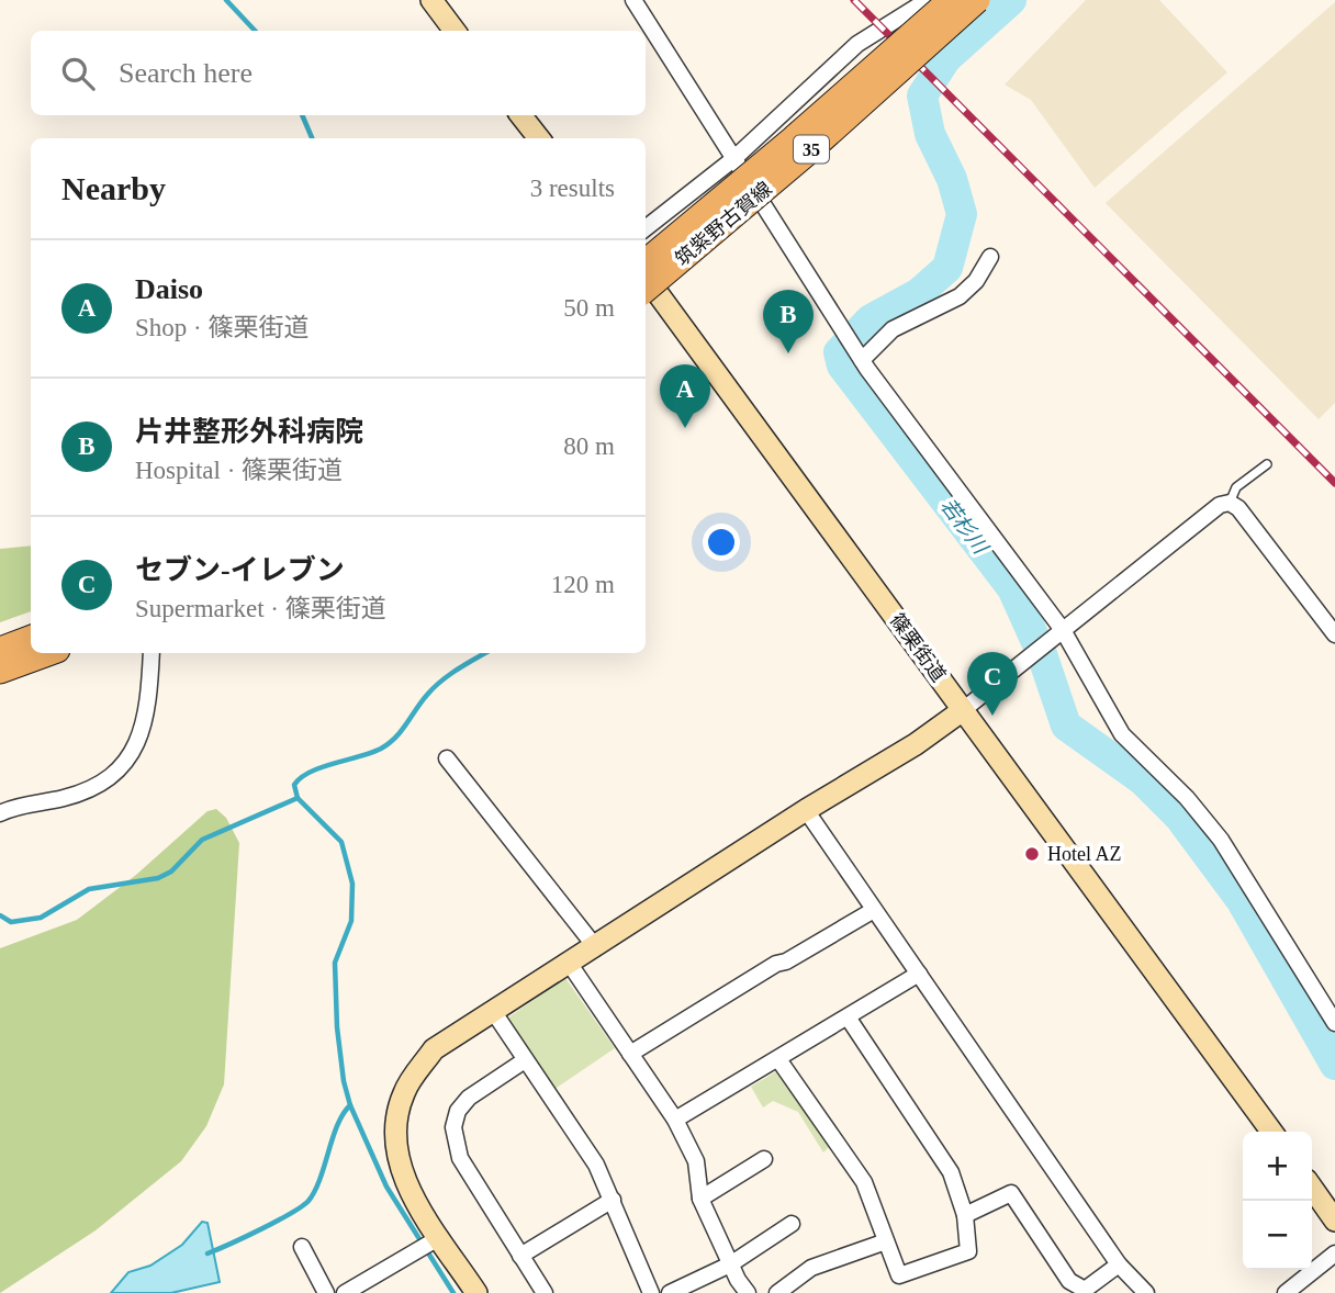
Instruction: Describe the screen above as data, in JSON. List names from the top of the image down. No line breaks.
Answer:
{"streets":{"main road":["35","筑紫野古賀線","篠栗街道"]},"water":["若杉川"],"places":["Hotel AZ"],"page":{"search":"Search here","heading":["Nearby","3 results"],"list":[{"mark":"A","name":"Daiso","note":"Shop · 篠栗街道","value":"50 m"},{"mark":"B","name":"片井整形外科病院","note":"Hospital · 篠栗街道","value":"80 m"},{"mark":"C","name":"セブン-イレブン","note":"Supermarket · 篠栗街道","value":"120 m"}],"pins":["B","A","C"],"map_buttons":["+","−"]}}
